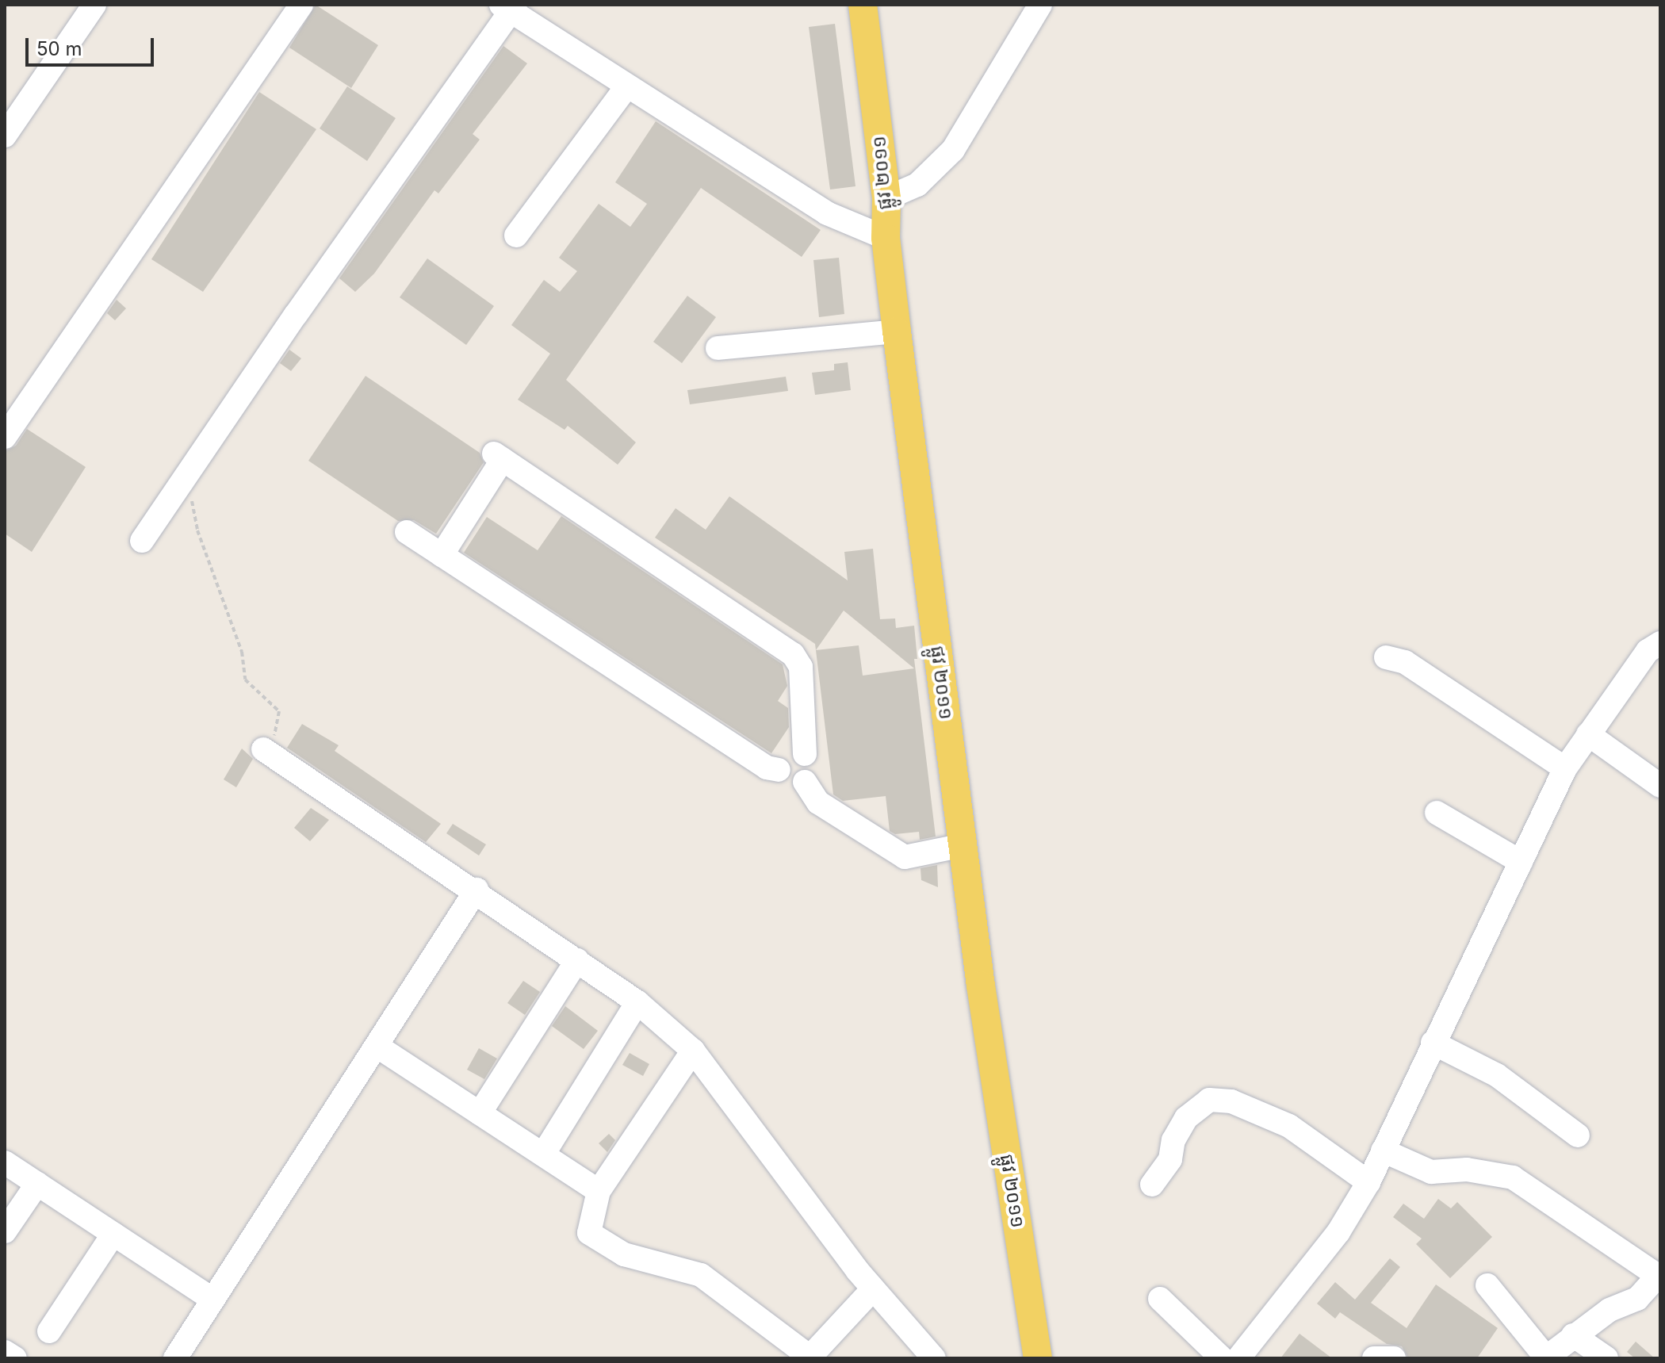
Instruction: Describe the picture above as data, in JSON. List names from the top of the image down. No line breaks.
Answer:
{"streets":{"main road":["ផ្លូវ ២០១១"]},"scale_bar":"50 m"}
